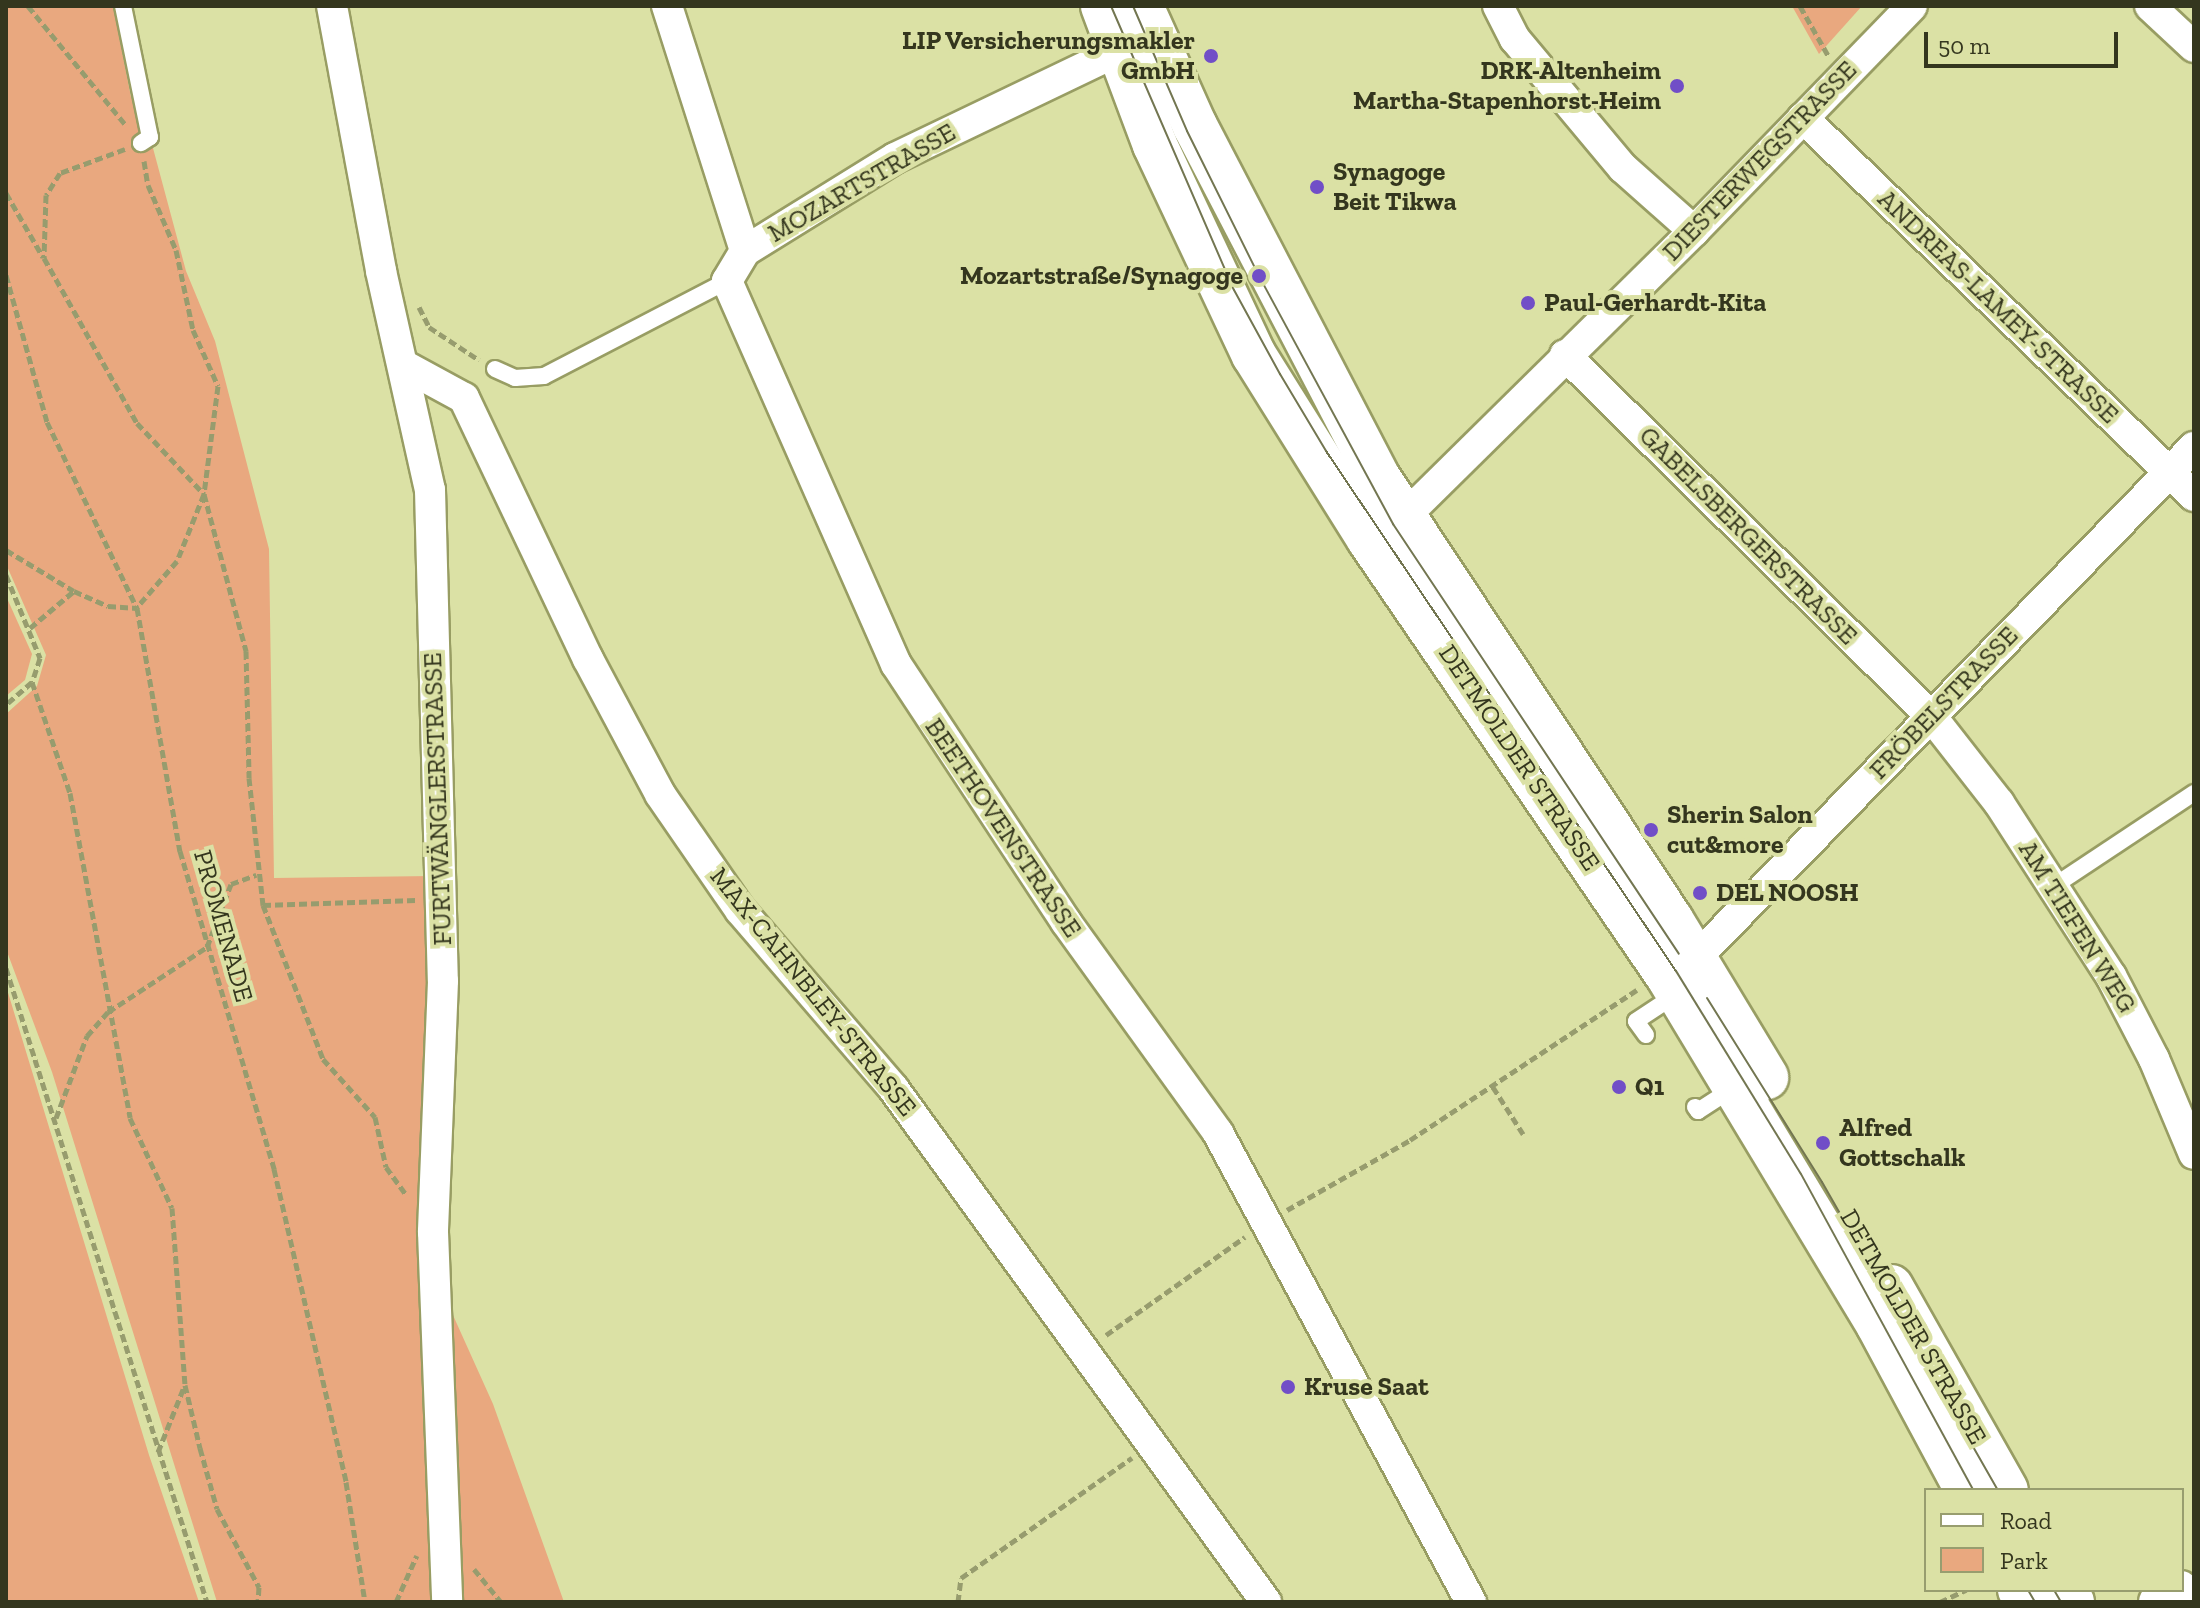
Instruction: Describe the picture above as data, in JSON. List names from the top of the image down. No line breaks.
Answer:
{"streets":{"main road":["DETMOLDER STRASSE"],"street":["DIESTERWEGSTRASSE","MOZARTSTRASSE","ANDREAS-LAMEY-STRASSE","GABELSBERGERSTRASSE","FRÖBELSTRASSE","FURTWÄNGLERSTRASSE","BEETHOVENSTRASSE","AM TIEFEN WEG","MAX-CAHNBLEY-STRASSE"],"path":["PROMENADE"]},"crossings":[["DIESTERWEGSTRASSE","ANDREAS-LAMEY-STRASSE"],["DIESTERWEGSTRASSE","GABELSBERGERSTRASSE"],["DIESTERWEGSTRASSE","DETMOLDER STRASSE"],["MOZARTSTRASSE","DETMOLDER STRASSE"],["ANDREAS-LAMEY-STRASSE","FRÖBELSTRASSE"],["GABELSBERGERSTRASSE","FRÖBELSTRASSE"],["GABELSBERGERSTRASSE","AM TIEFEN WEG"],["FRÖBELSTRASSE","DETMOLDER STRASSE"],["FRÖBELSTRASSE","AM TIEFEN WEG"],["FURTWÄNGLERSTRASSE","MAX-CAHNBLEY-STRASSE"]],"places":["LIP Versicherungsmakler GmbH","DRK-Altenheim Martha-Stapenhorst-Heim","Synagoge Beit Tikwa","Mozartstraße/Synagoge","Paul-Gerhardt-Kita","Sherin Salon cut&more","DEL NOOSH","Q1","Alfred Gottschalk","Kruse Saat"],"legend":["Road","Park"],"scale_bar":"50 m"}
